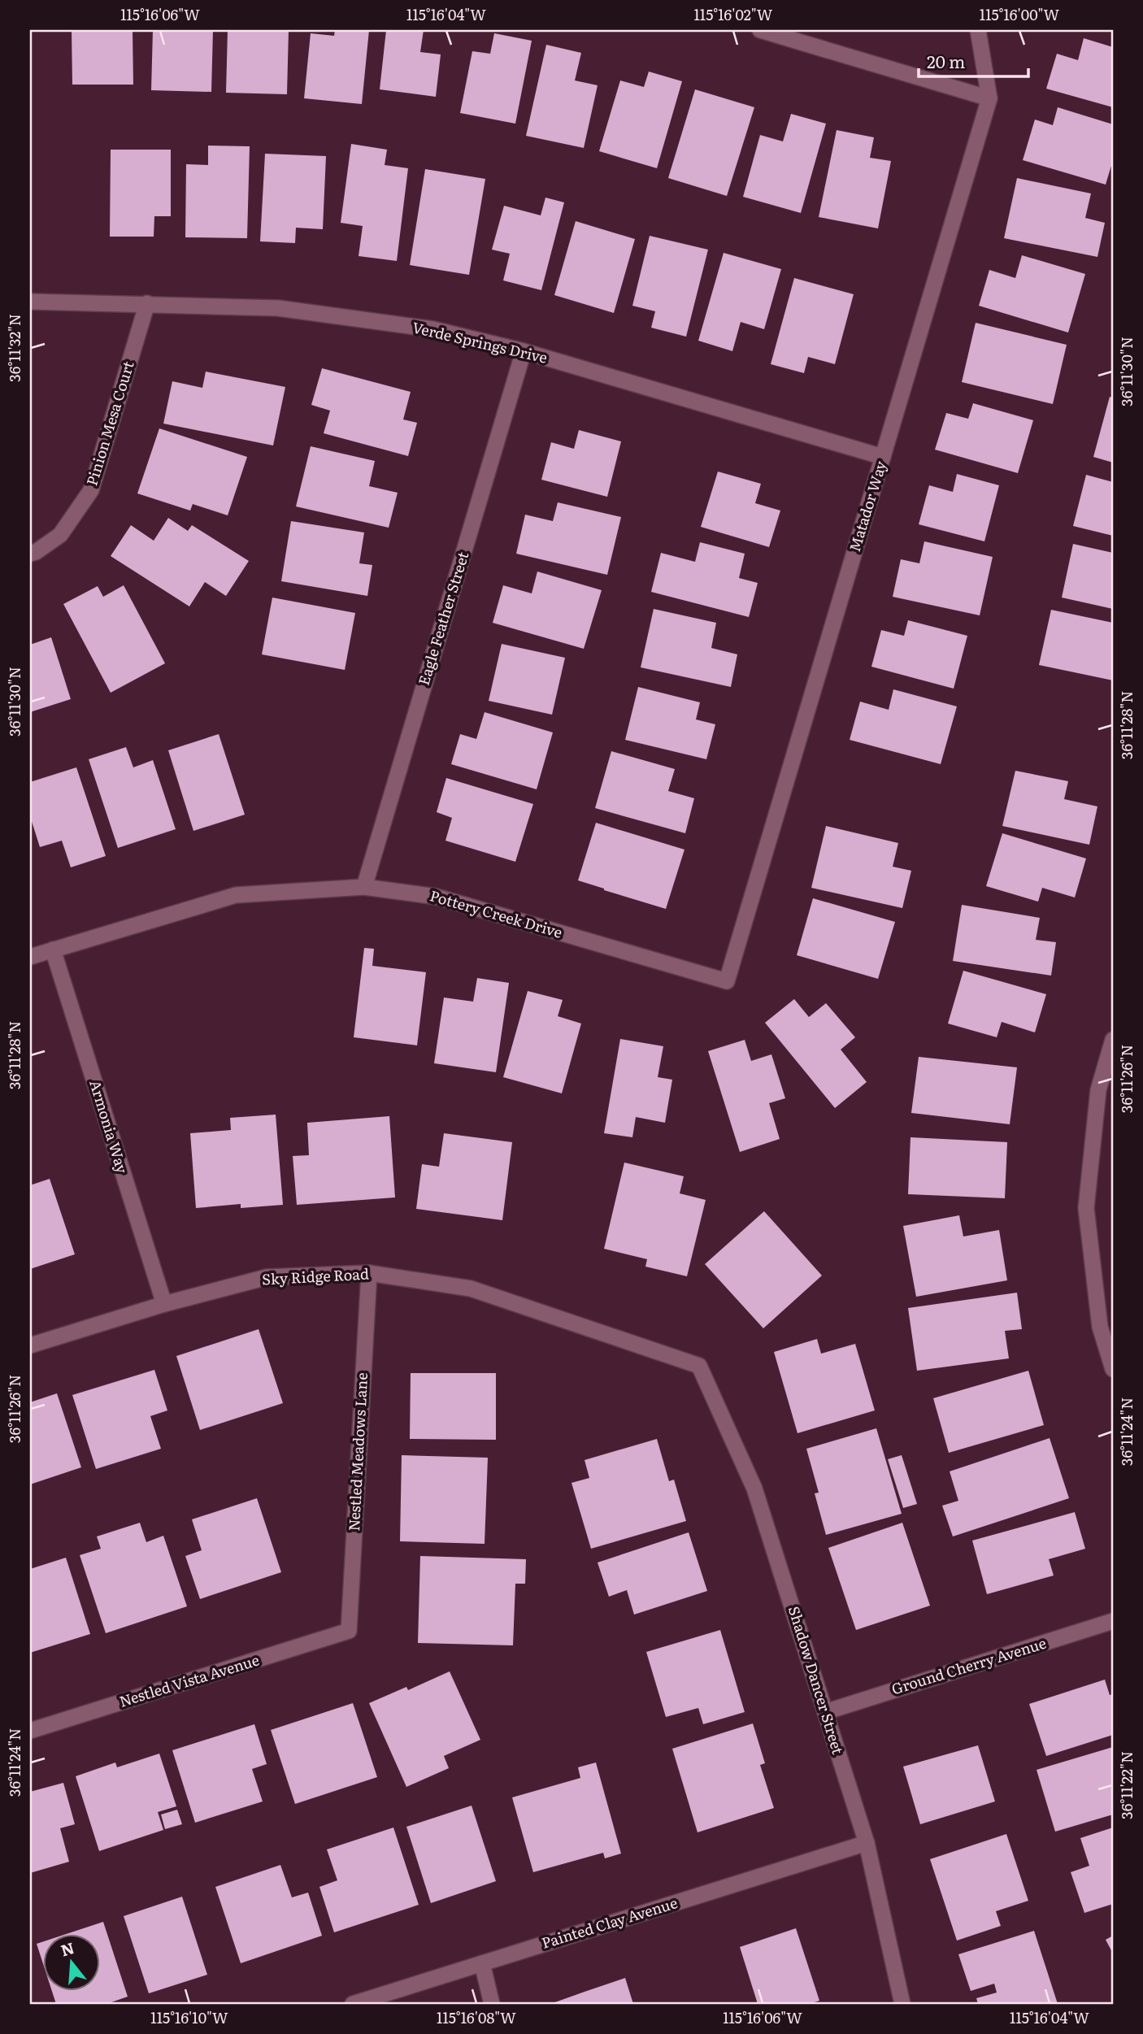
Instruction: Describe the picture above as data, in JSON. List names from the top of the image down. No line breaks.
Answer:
{"streets":{"street":["Verde Springs Drive","Pinion Mesa Court","Matador Way","Eagle Feather Street","Pottery Creek Drive","Armonia Way","Sky Ridge Road","Nestled Meadows Lane","Ground Cherry Avenue","Shadow Dancer Street","Nestled Vista Avenue","Painted Clay Avenue"]},"crossings":[["Verde Springs Drive","Pinion Mesa Court"],["Verde Springs Drive","Matador Way"],["Verde Springs Drive","Eagle Feather Street"],["Matador Way","Pottery Creek Drive"],["Eagle Feather Street","Pottery Creek Drive"],["Pottery Creek Drive","Armonia Way"],["Armonia Way","Sky Ridge Road"],["Sky Ridge Road","Nestled Meadows Lane"],["Sky Ridge Road","Shadow Dancer Street"],["Nestled Meadows Lane","Nestled Vista Avenue"],["Ground Cherry Avenue","Shadow Dancer Street"],["Shadow Dancer Street","Painted Clay Avenue"]],"scale_bar":"20 m","north":"top","coordinates":["115°16'06\"W","115°16'04\"W","115°16'02\"W","115°16'00\"W","36°11'32\"N","36°11'30\"N","36°11'28\"N","36°11'26\"N","36°11'24\"N","36°11'22\"N","115°16'10\"W","115°16'08\"W"]}
